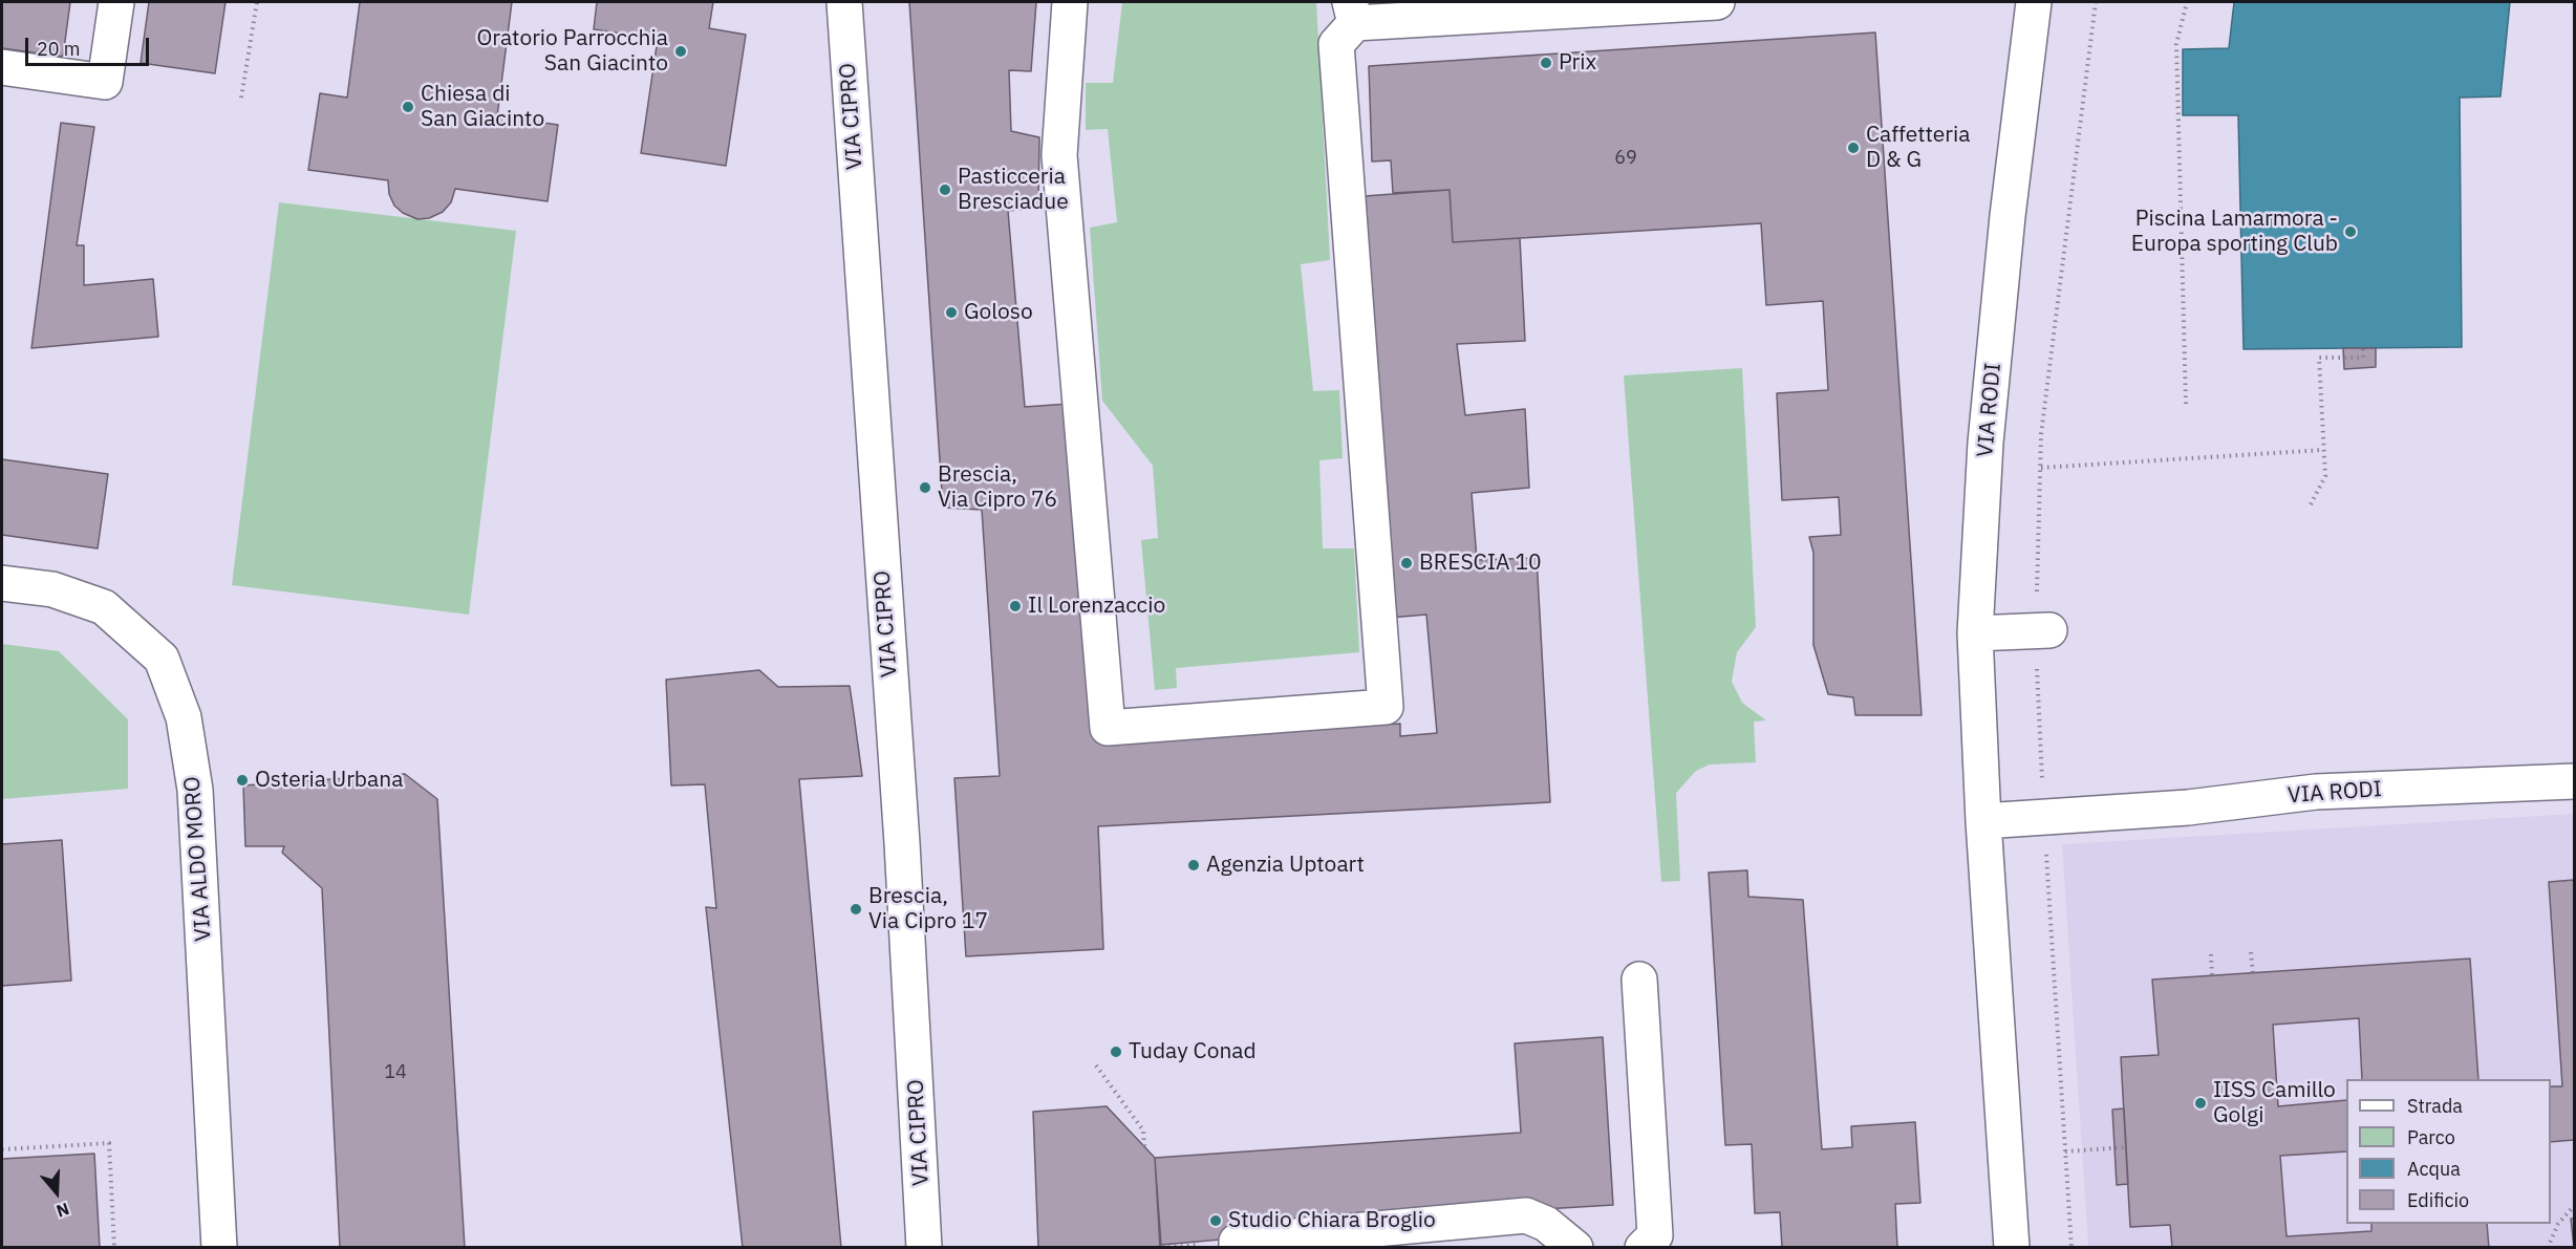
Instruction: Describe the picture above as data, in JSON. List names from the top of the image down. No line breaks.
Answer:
{"streets":{"street":["VIA CIPRO","VIA RODI","VIA ALDO MORO"]},"places":["Oratorio Parrocchia San Giacinto","Prix","Chiesa di San Giacinto","Caffetteria D & G","Pasticceria Bresciadue","Piscina Lamarmora - Europa sporting Club","Goloso","Brescia, Via Cipro 76","BRESCIA 10","Il Lorenzaccio","Osteria Urbana","Agenzia Uptoart","Brescia, Via Cipro 17","Tuday Conad","IISS Camillo Golgi","Studio Chiara Broglio"],"house_numbers":["69","14"],"legend":["Strada","Parco","Acqua","Edificio"],"scale_bar":"20 m","north":"bottom"}
